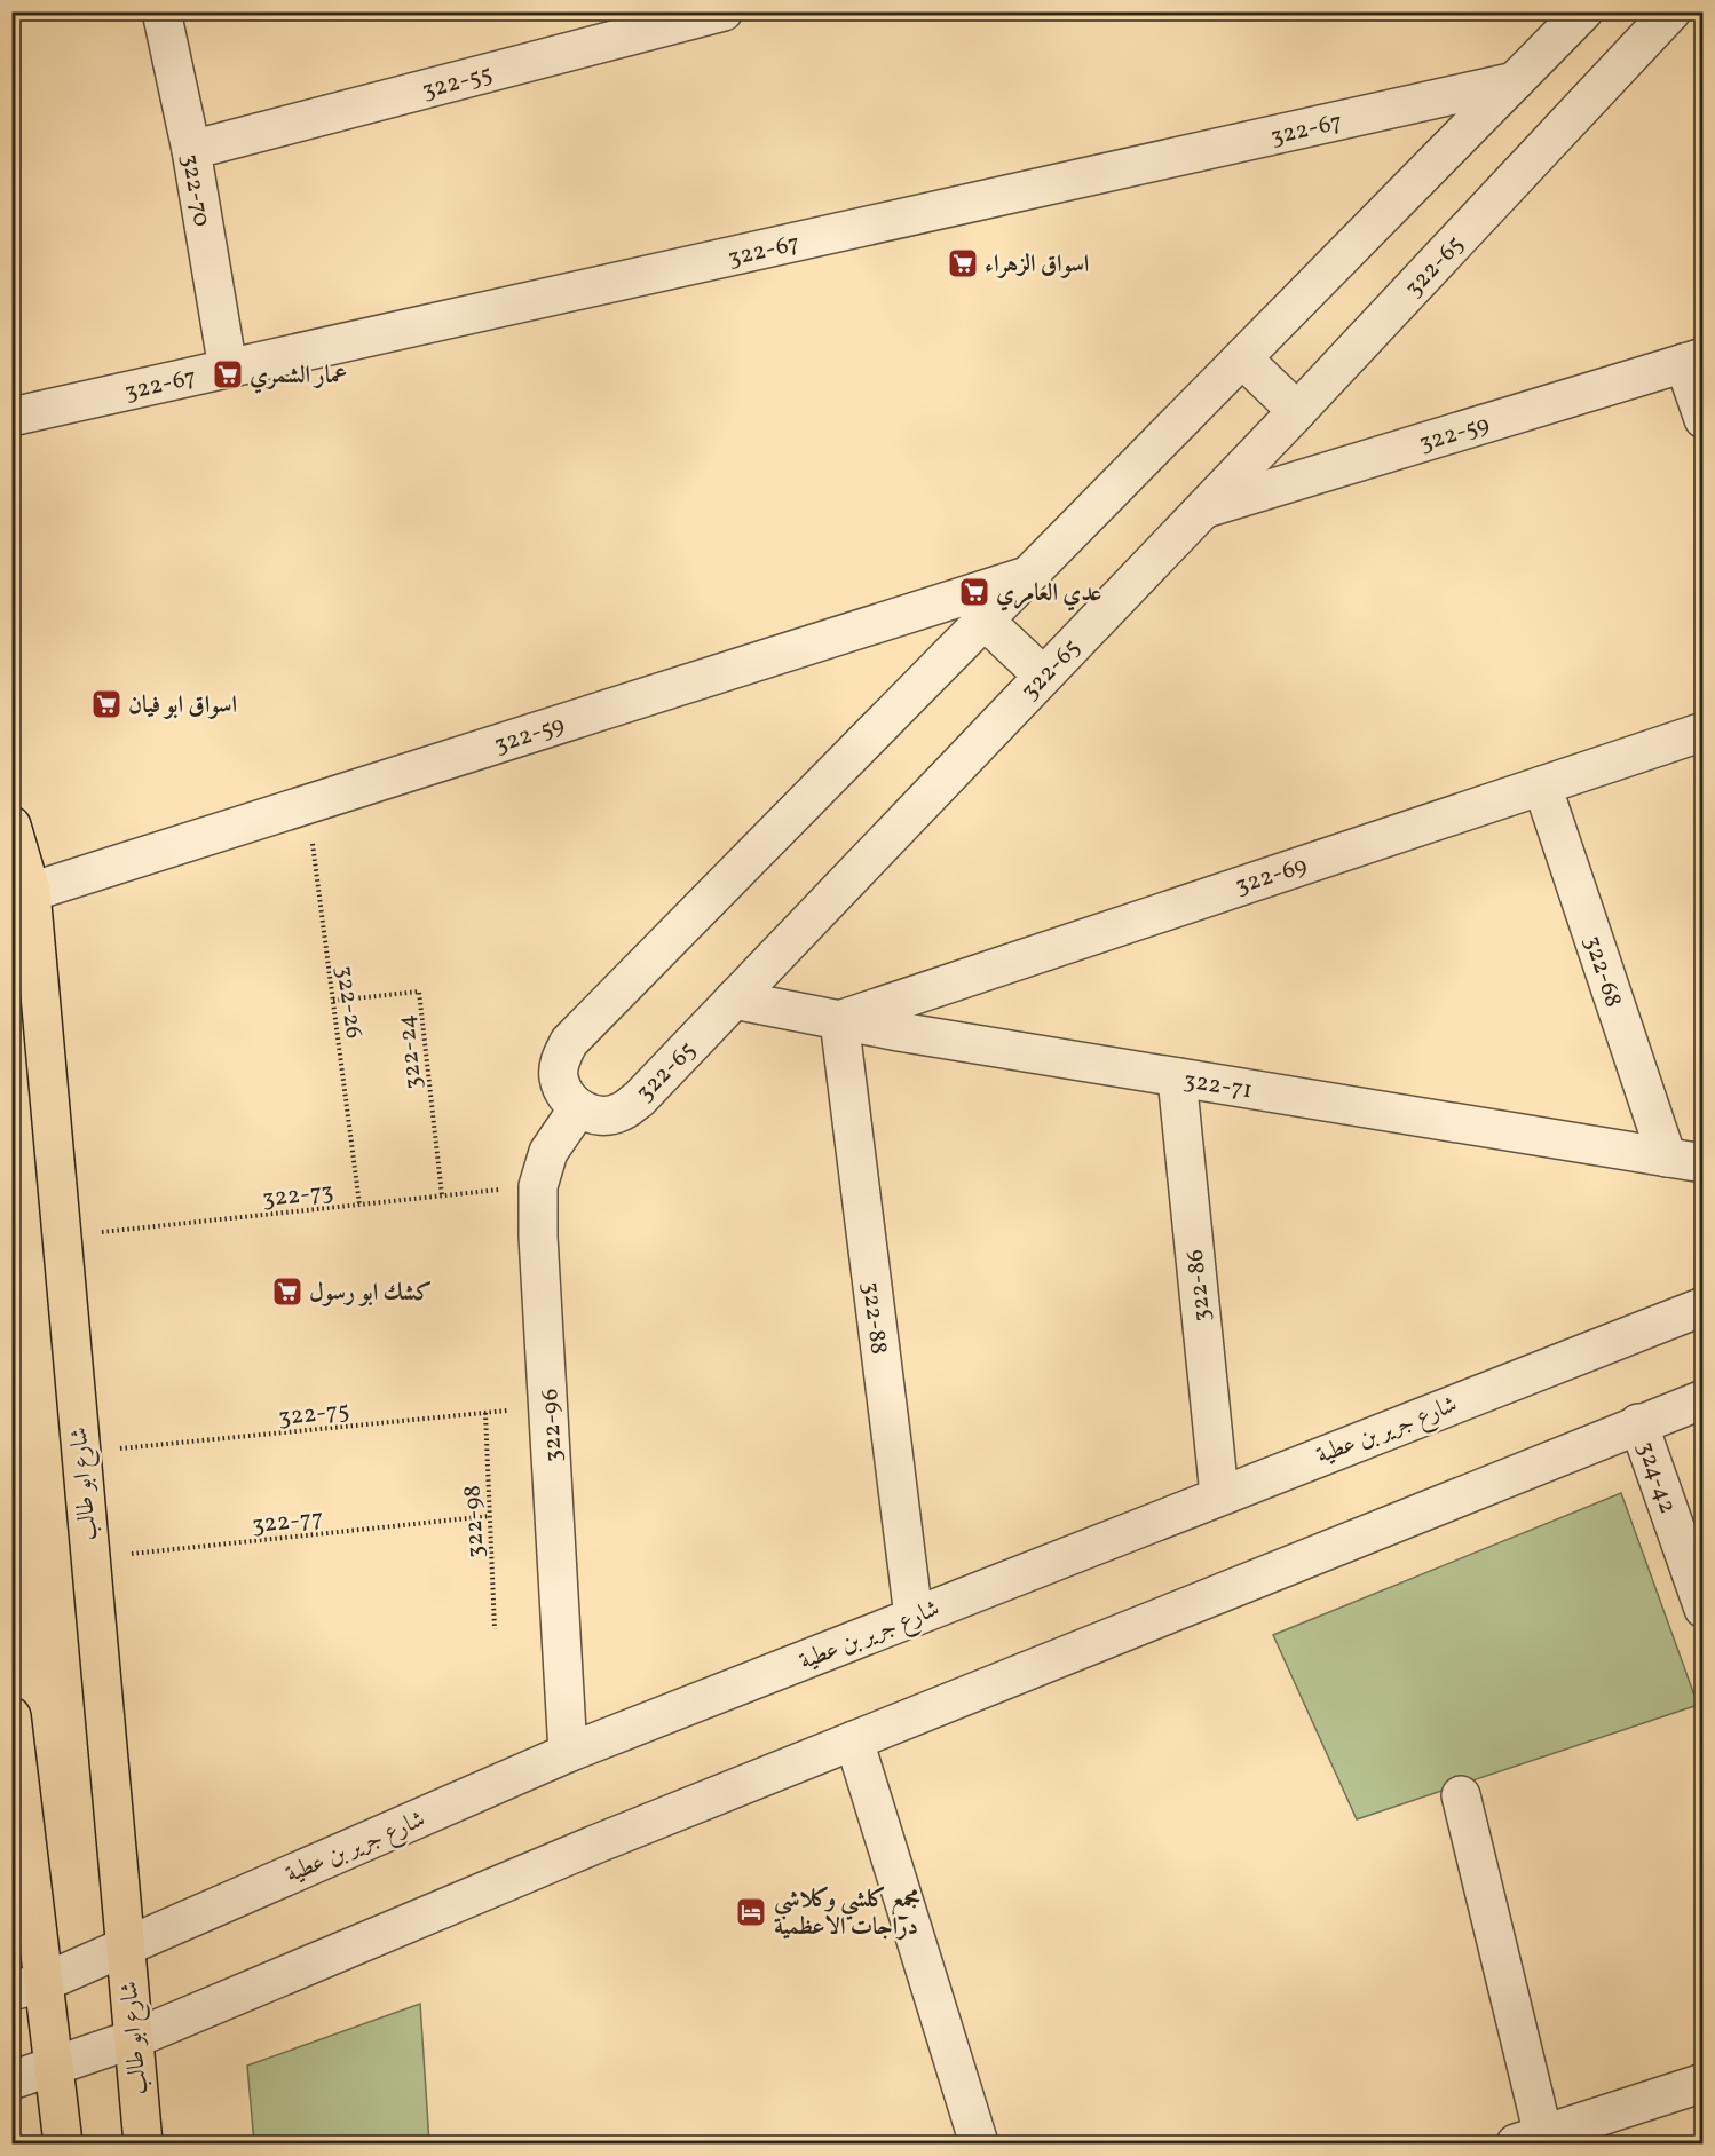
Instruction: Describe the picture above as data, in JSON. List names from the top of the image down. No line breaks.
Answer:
{"streets":{"main road":["شارع ابو طالب"],"street":["322-55","322-67","322-70","322-65","322-59","322-69","322-68","322-71","322-86","322-88","322-96","شارع جرير بن عطية","324-42"],"path":["322-26","322-24","322-73","322-75","322-77","322-98"]},"crossings":[["322-55","322-70"],["322-67","322-70"],["322-65","322-59"],["322-65","322-71"],["322-65","322-96"],["322-59","322-26"],["322-59","شارع ابو طالب"],["322-69","322-68"],["322-69","322-71"],["322-69","322-88"],["322-68","322-71"],["322-26","322-24"],["322-26","322-73"],["322-24","322-73"],["322-71","322-86"],["322-71","322-88"],["322-73","322-96"],["322-73","شارع ابو طالب"],["322-86","شارع جرير بن عطية"],["322-88","شارع جرير بن عطية"],["322-75","322-96"],["322-75","شارع ابو طالب"],["322-75","322-98"],["322-96","شارع جرير بن عطية"],["شارع جرير بن عطية","شارع ابو طالب"],["شارع ابو طالب","322-77"],["322-77","322-98"]],"places":{"supermarket":["اسواق الزهراء","عمار الشمري","عدي العامري","اسواق ابو فيان","كشك ابو رسول"],"hotel":["مجمع كلشي وكلاشي دراجات الاعظمية"]}}
